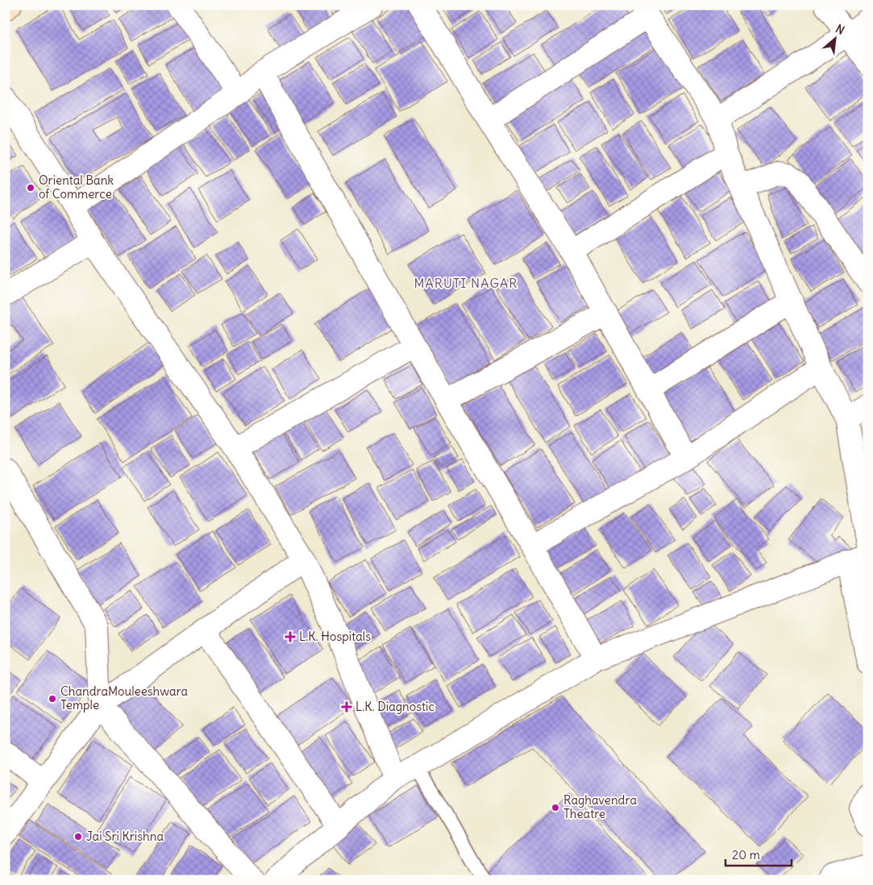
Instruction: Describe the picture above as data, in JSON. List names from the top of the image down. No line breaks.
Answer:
{"districts":["MARUTI NAGAR"],"places":{"other":["Oriental Bank of Commerce","ChandraMouleeshwara Temple","Raghavendra Theatre","Jai Sri Krishna"],"health":["L.K. Hospitals","L.K. Diagnostic"]},"scale_bar":"20 m","north":"top right"}
